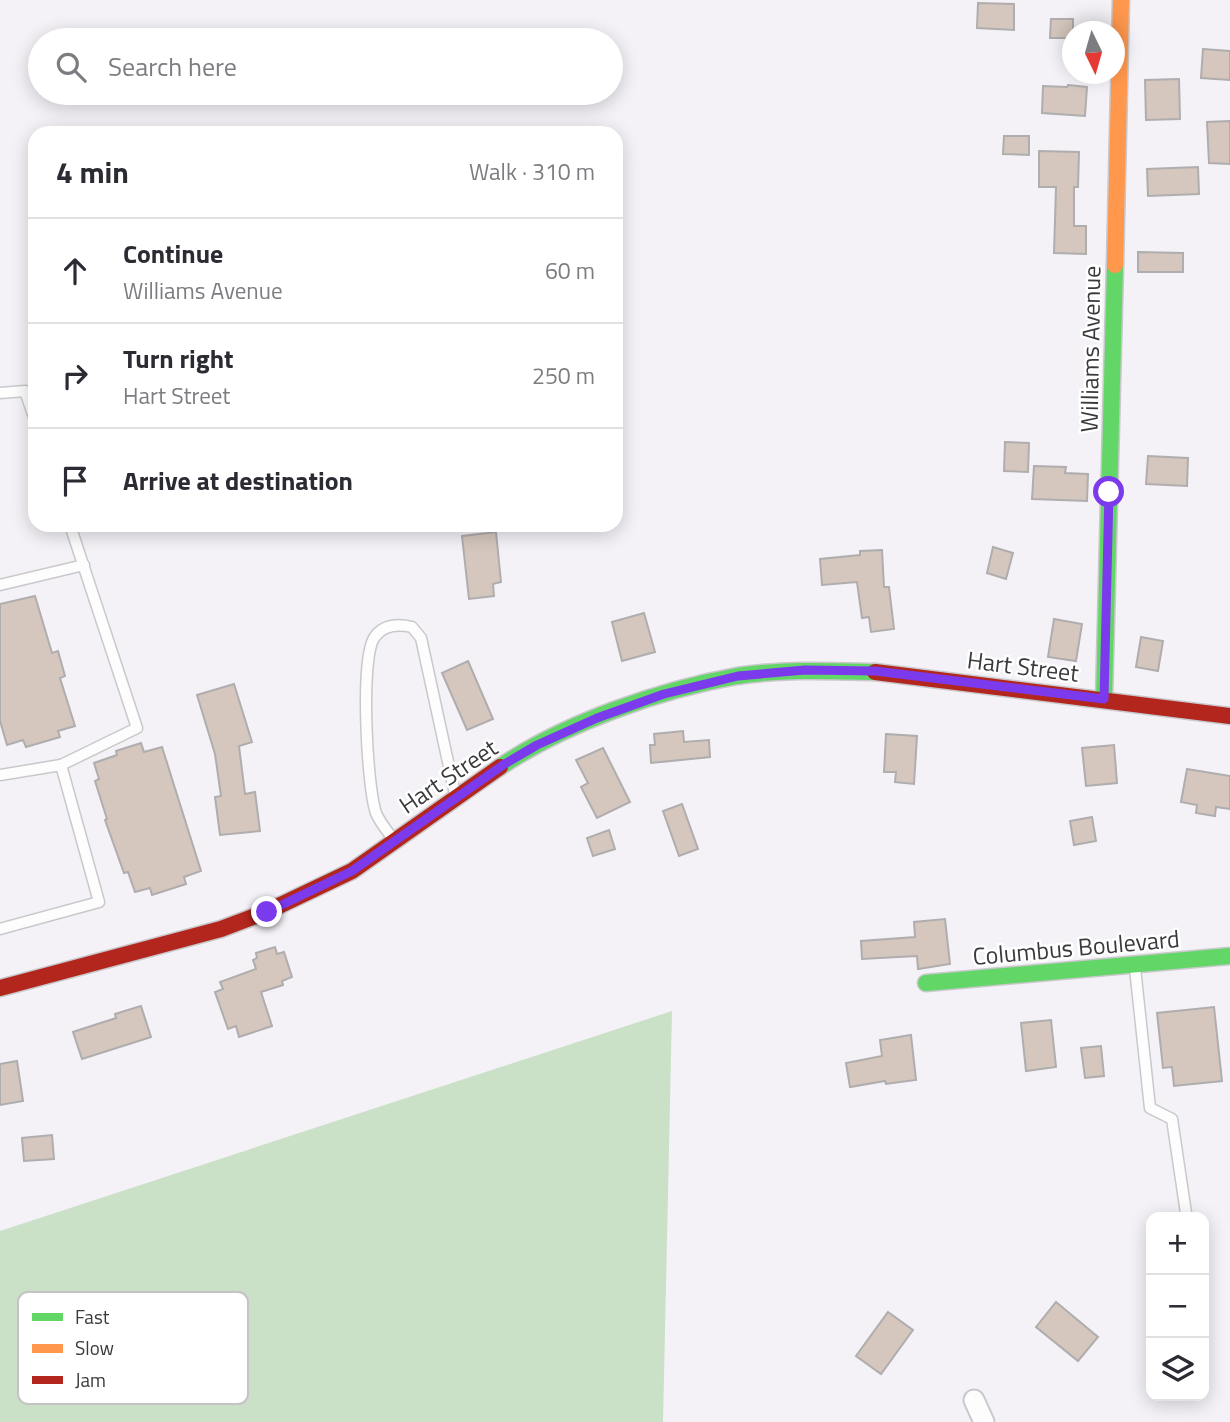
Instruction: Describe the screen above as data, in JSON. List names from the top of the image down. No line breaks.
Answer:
{"streets":{"main road":["Williams Avenue","Hart Street","Columbus Boulevard"]},"crossings":[["Williams Avenue","Hart Street"]],"legend":["Fast","Slow","Jam"],"north":"bottom","page":{"search":"Search here","heading":["4 min","Walk · 310 m"],"list":[["Continue","Williams Avenue","60 m"],["Turn right","Hart Street","250 m"],"Arrive at destination"],"map_buttons":["+","−"]}}
